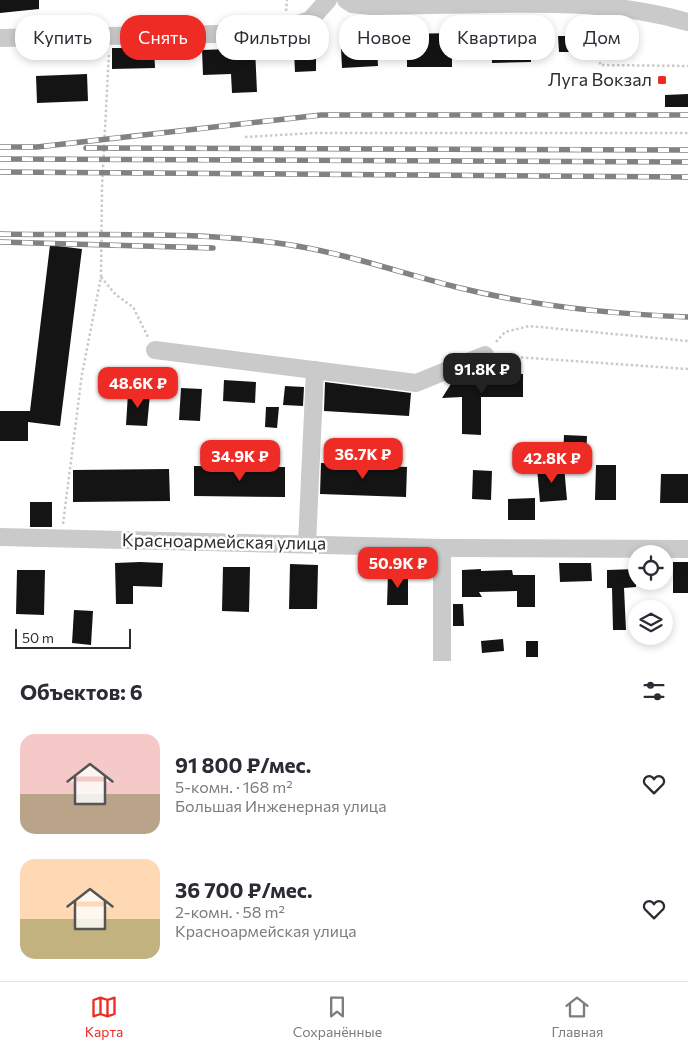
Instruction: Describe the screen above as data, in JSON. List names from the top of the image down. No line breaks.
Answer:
{"streets":{"street":["Красноармейская улица"]},"places":{"transit":["Луга Вокзал"]},"scale_bar":"50 m","page":{"chip":["Купить","Снять","Фильтры","Новое","Квартира","Дом"],"price":["91.8K ₽","48.6K ₽","36.7K ₽","34.9K ₽","42.8K ₽","50.9K ₽"],"scale":"50 m","heading":"Объектов: 6","list":[{"name":"91 800 ₽/мес.","note":"5-комн. · 168 m² · Большая Инженерная улица"},{"name":"36 700 ₽/мес.","note":"2-комн. · 58 m² · Красноармейская улица"}],"tabs":["Карта","Сохранённые","Главная"]}}
